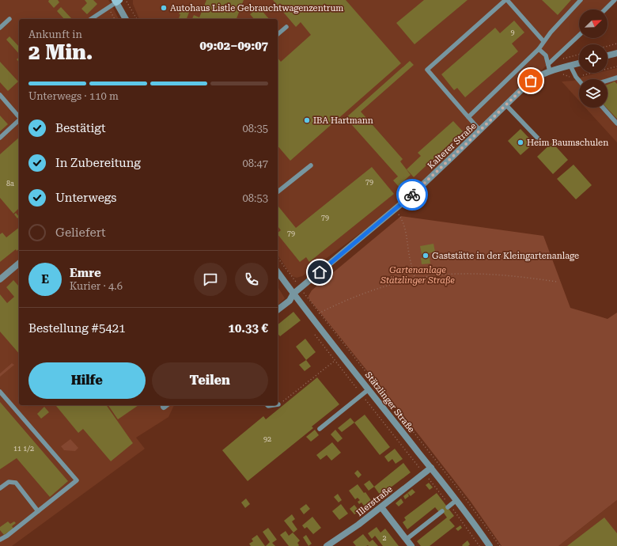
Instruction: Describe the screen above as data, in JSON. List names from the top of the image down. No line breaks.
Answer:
{"streets":{"street":["Kalterer Straße","Stätzlinger Straße","Illerstraße"]},"crossings":[["Kalterer Straße","Stätzlinger Straße"],["Stätzlinger Straße","Illerstraße"]],"parks":["Gartenanlage Stätzlinger Straße"],"places":["Autohaus Listle Gebrauchtwagenzentrum","IBA Hartmann","Heim Baumschulen","Gaststätte in der Kleingartenanlage"],"house_numbers":["9","79","8a","79","79","92","11 1/2","2"],"north":"top right","page":{"heading":["2 Min.","Ankunft in","09:02–09:07"],"panel":["Emre","Kurier · 4.6","Bestellung #5421","10.33 €"],"bar":"Unterwegs · 110 m","list":[["Bestätigt","08:35"],["In Zubereitung","08:47"],["Unterwegs","08:53"],"Geliefert"],"round":"E","buttons":["Hilfe","Teilen"]}}
